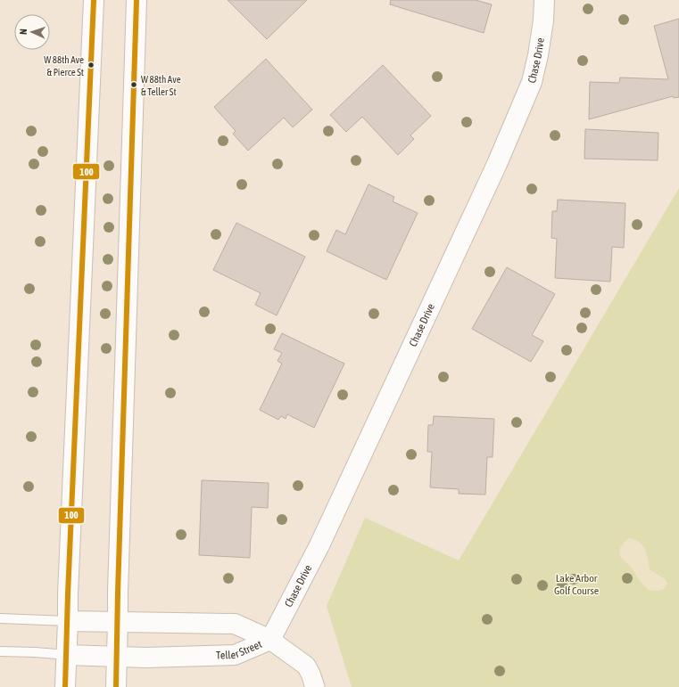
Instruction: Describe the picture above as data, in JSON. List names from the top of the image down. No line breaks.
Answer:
{"streets":{"main road":["Chase Drive","Teller Street"]},"crossings":[["Chase Drive","Teller Street"]],"parks":["Lake Arbor Golf Course"],"places":["W 88th Ave & Pierce St","W 88th Ave & Teller St"],"lines":["transit line 100"],"north":"left"}
